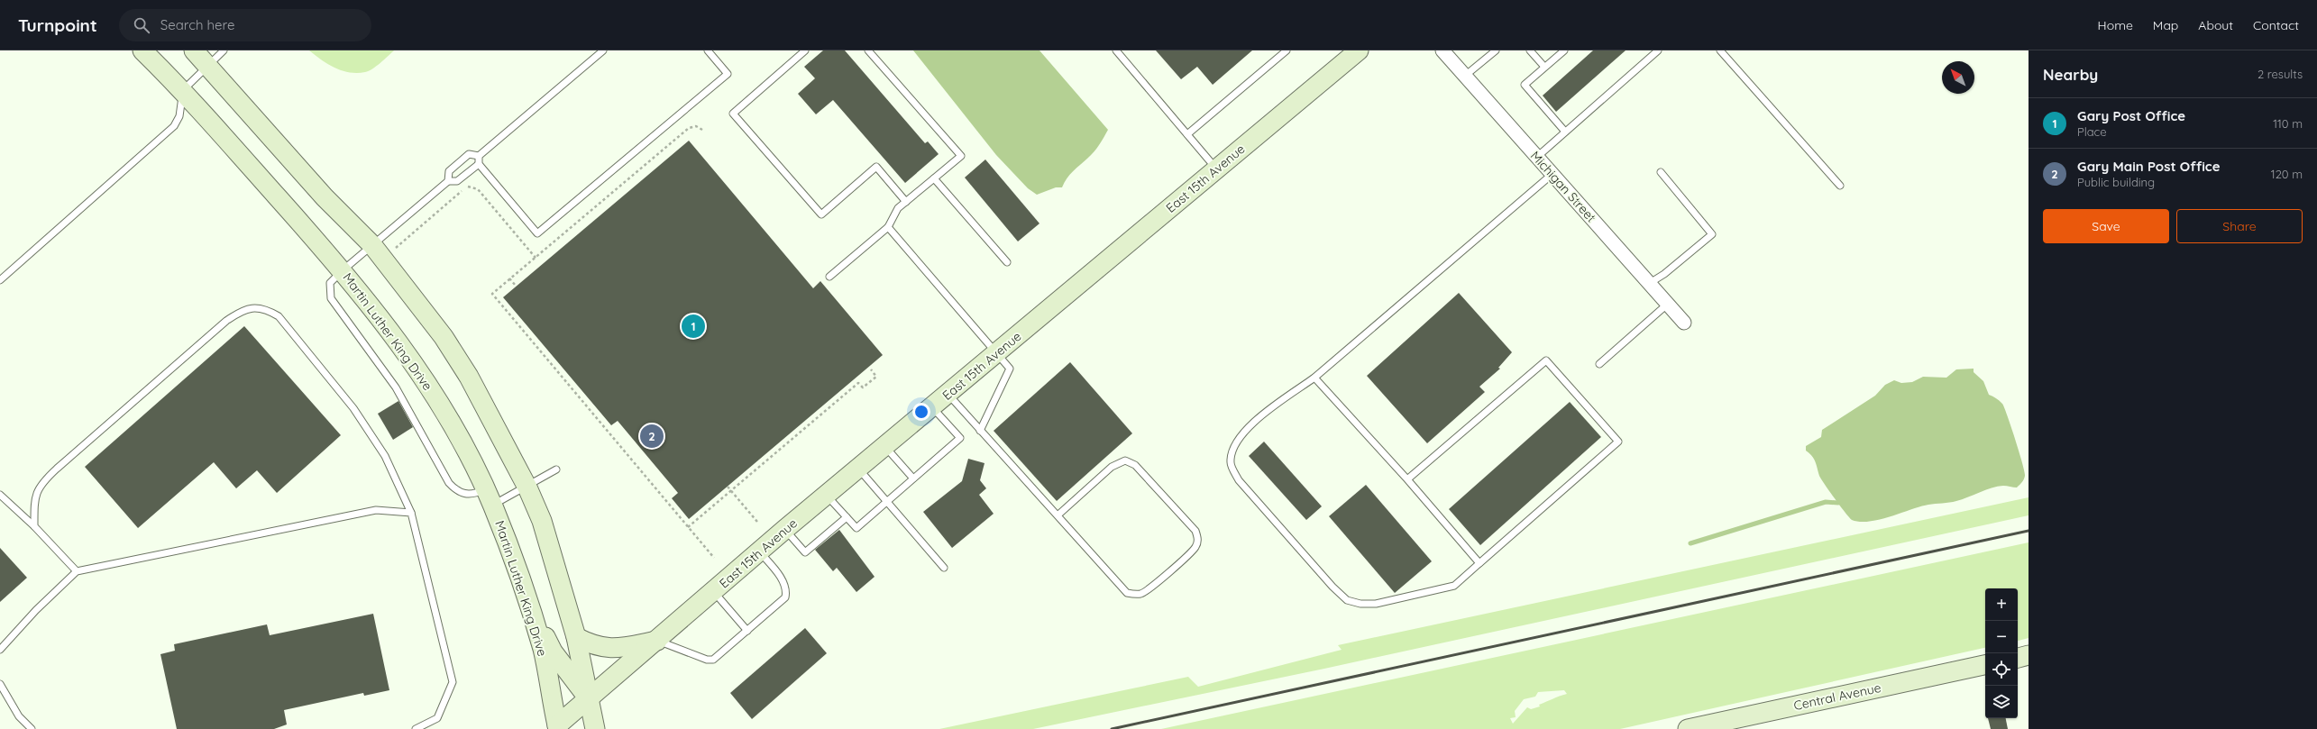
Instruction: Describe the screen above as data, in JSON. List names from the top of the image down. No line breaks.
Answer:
{"streets":{"main road":["East 15th Avenue","Martin Luther King Drive","Central Avenue"],"street":["Michigan Street"]},"crossings":[["East 15th Avenue","Martin Luther King Drive"]],"north":"top left","page":{"header":"Turnpoint","search":"Search here","nav":["Home","Map","About","Contact"],"heading":["Nearby","2 results"],"list":[{"mark":"1","name":"Gary Post Office","note":"Place","value":"110 m"},{"mark":"2","name":"Gary Main Post Office","note":"Public building","value":"120 m"}],"buttons":["Save","Share"],"pins":["1","2"],"map_buttons":["+","−"]}}
